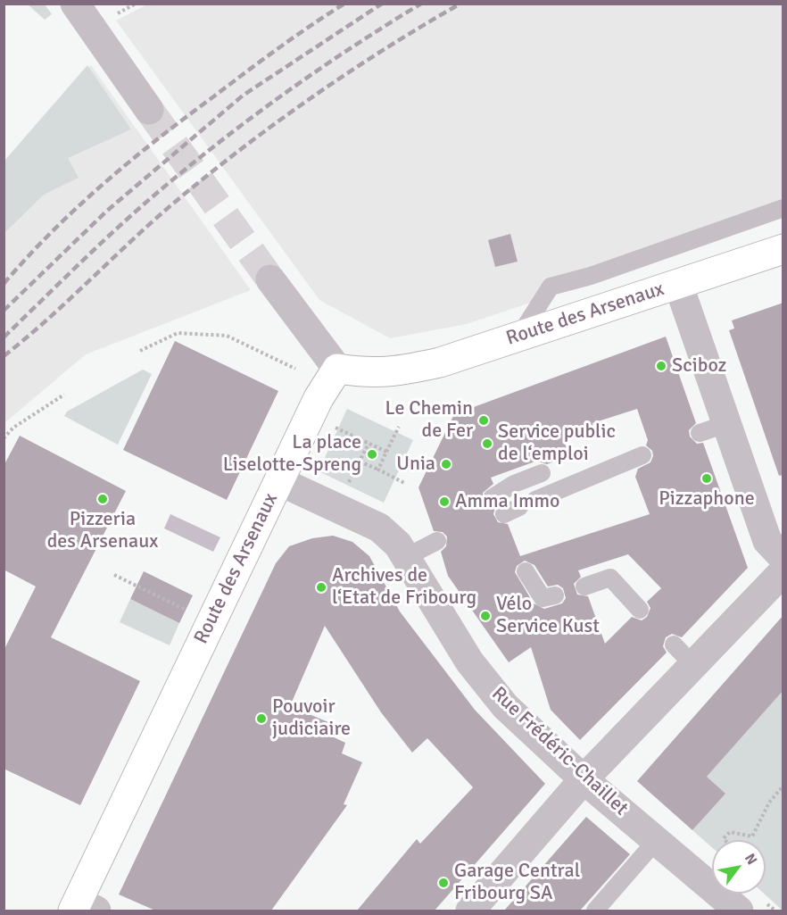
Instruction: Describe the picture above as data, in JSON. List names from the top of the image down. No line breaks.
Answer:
{"streets":{"main road":["Route des Arsenaux"],"street":["Rue Frédéric-Chaillet"]},"crossings":[["Route des Arsenaux","Rue Frédéric-Chaillet"]],"places":["Sciboz","Le Chemin de Fer","Service public de l‘emploi","La place Liselotte-Spreng","Unia","Pizzaphone","Pizzeria des Arsenaux","Amma Immo","Archives de l‘Etat de Fribourg","Vélo Service Kust","Pouvoir judiciaire","Garage Central Fribourg SA"],"north":"top right"}
